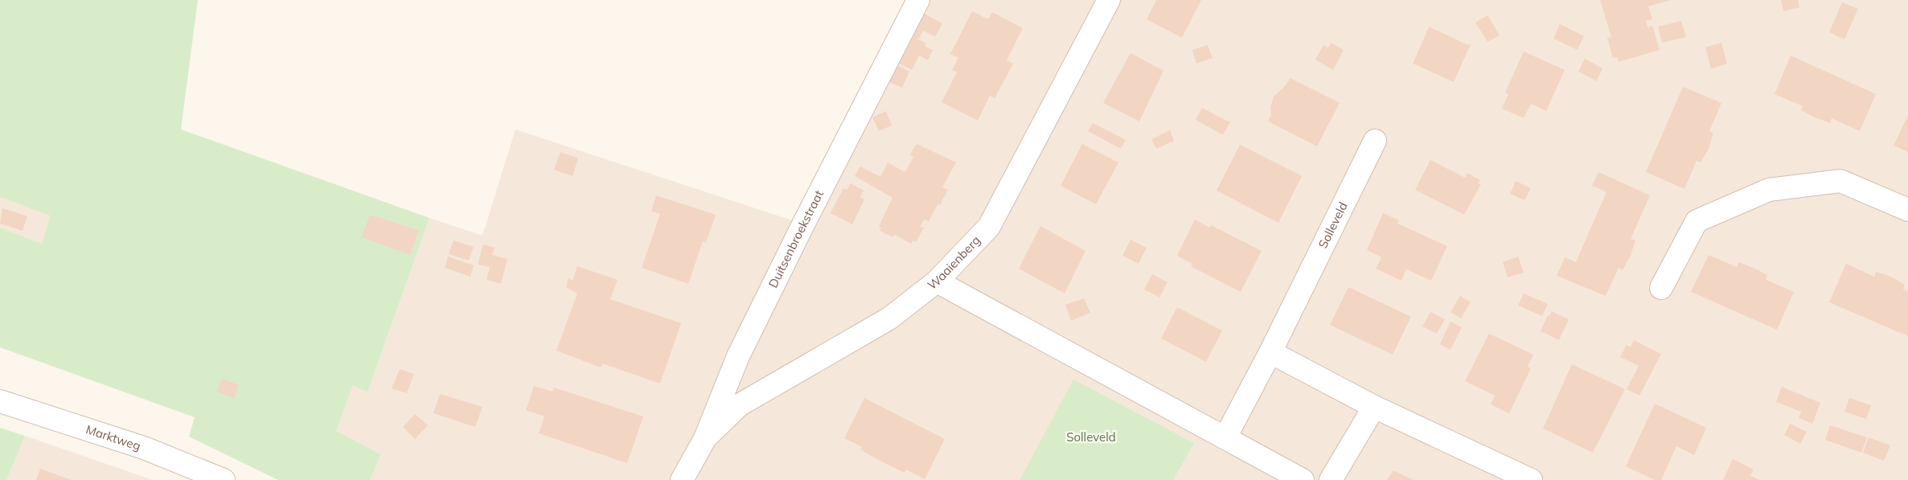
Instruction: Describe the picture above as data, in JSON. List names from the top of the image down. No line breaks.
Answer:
{"streets":{"street":["Solleveld","Duitsenbroekstraat","Waaienberg","Marktweg"]},"crossings":[["Duitsenbroekstraat","Waaienberg"]],"parks":["Solleveld"]}
